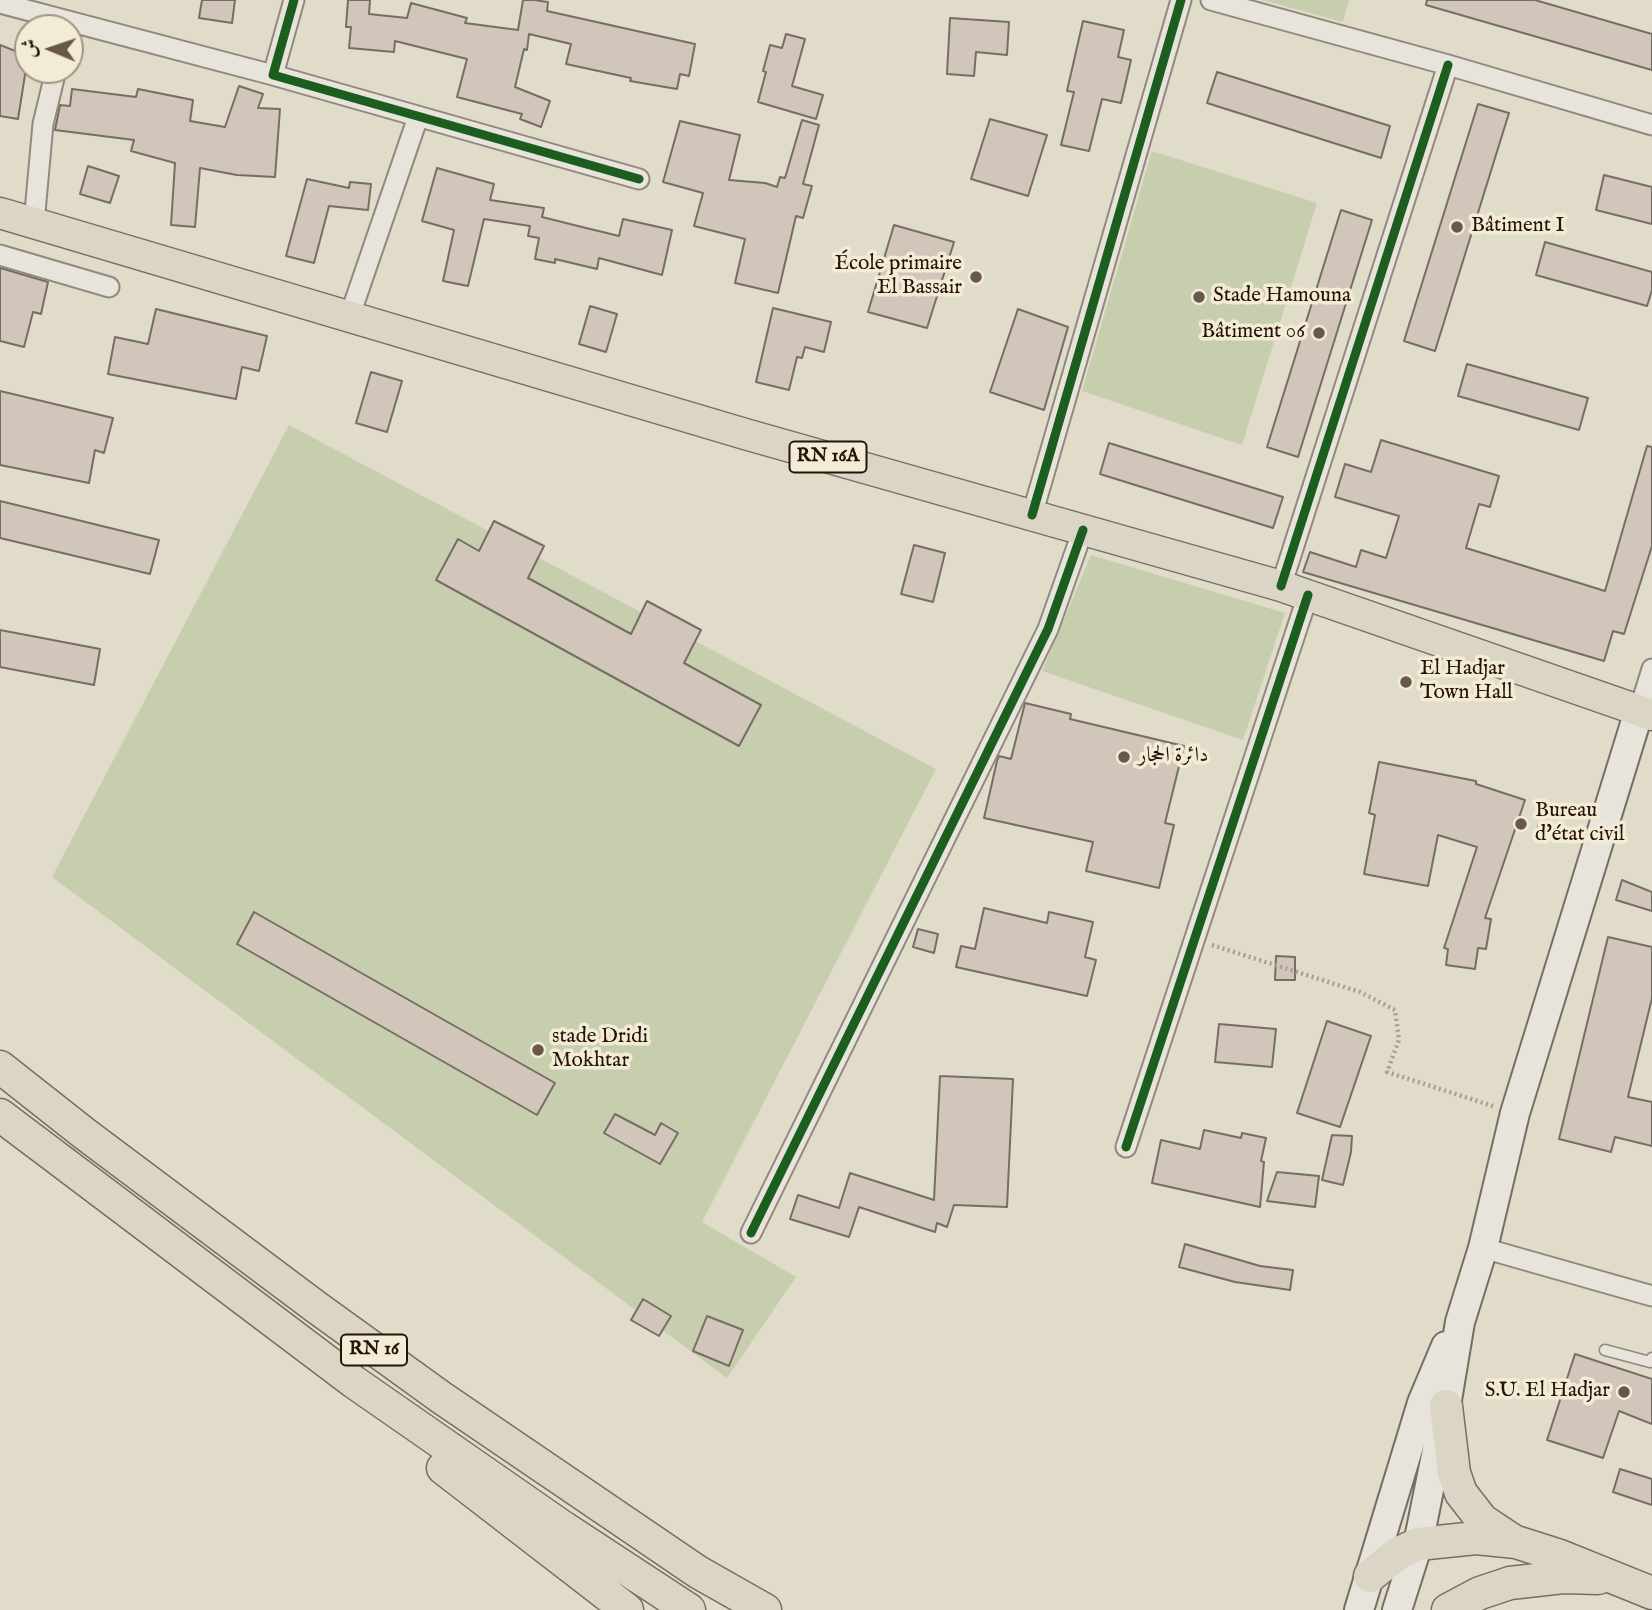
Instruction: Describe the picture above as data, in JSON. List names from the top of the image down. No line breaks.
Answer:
{"streets":{"highway":["RN 16"],"main road":["RN 16A"]},"places":["Bâtiment I","École primaire El Bassair","Stade Hamouna","Bâtiment 06","El Hadjar Town Hall","دائرة الحجار","Bureau d'état civil","stade Dridi Mokhtar","S.U. El Hadjar"],"north":"left"}
